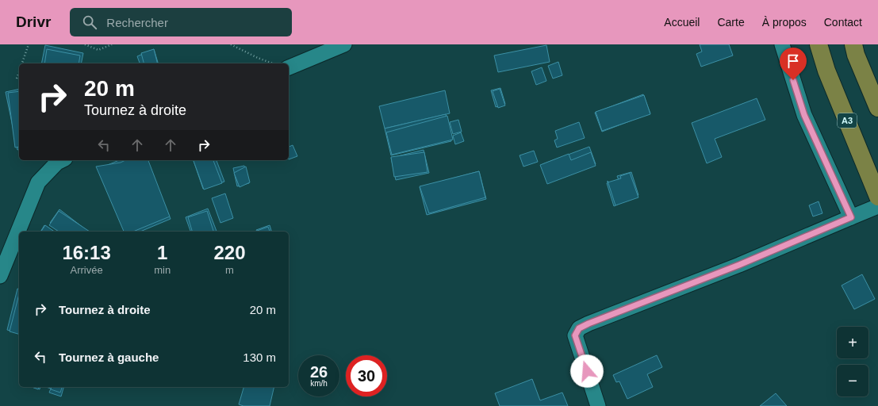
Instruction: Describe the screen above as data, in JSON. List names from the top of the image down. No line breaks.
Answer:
{"streets":{"main road":["A3"]},"page":{"header":"Drivr","search":"Rechercher","nav":["Accueil","Carte","À propos","Contact"],"turn":["20 m","Tournez à droite"],"eta":["16:13","Arrivée","1","min","220","m"],"list":[{"name":"Tournez à droite","value":"20 m"},{"name":"Tournez à gauche","value":"130 m"}],"map_buttons":["+","−"],"speed":"26 km/h","limit":"30"}}
